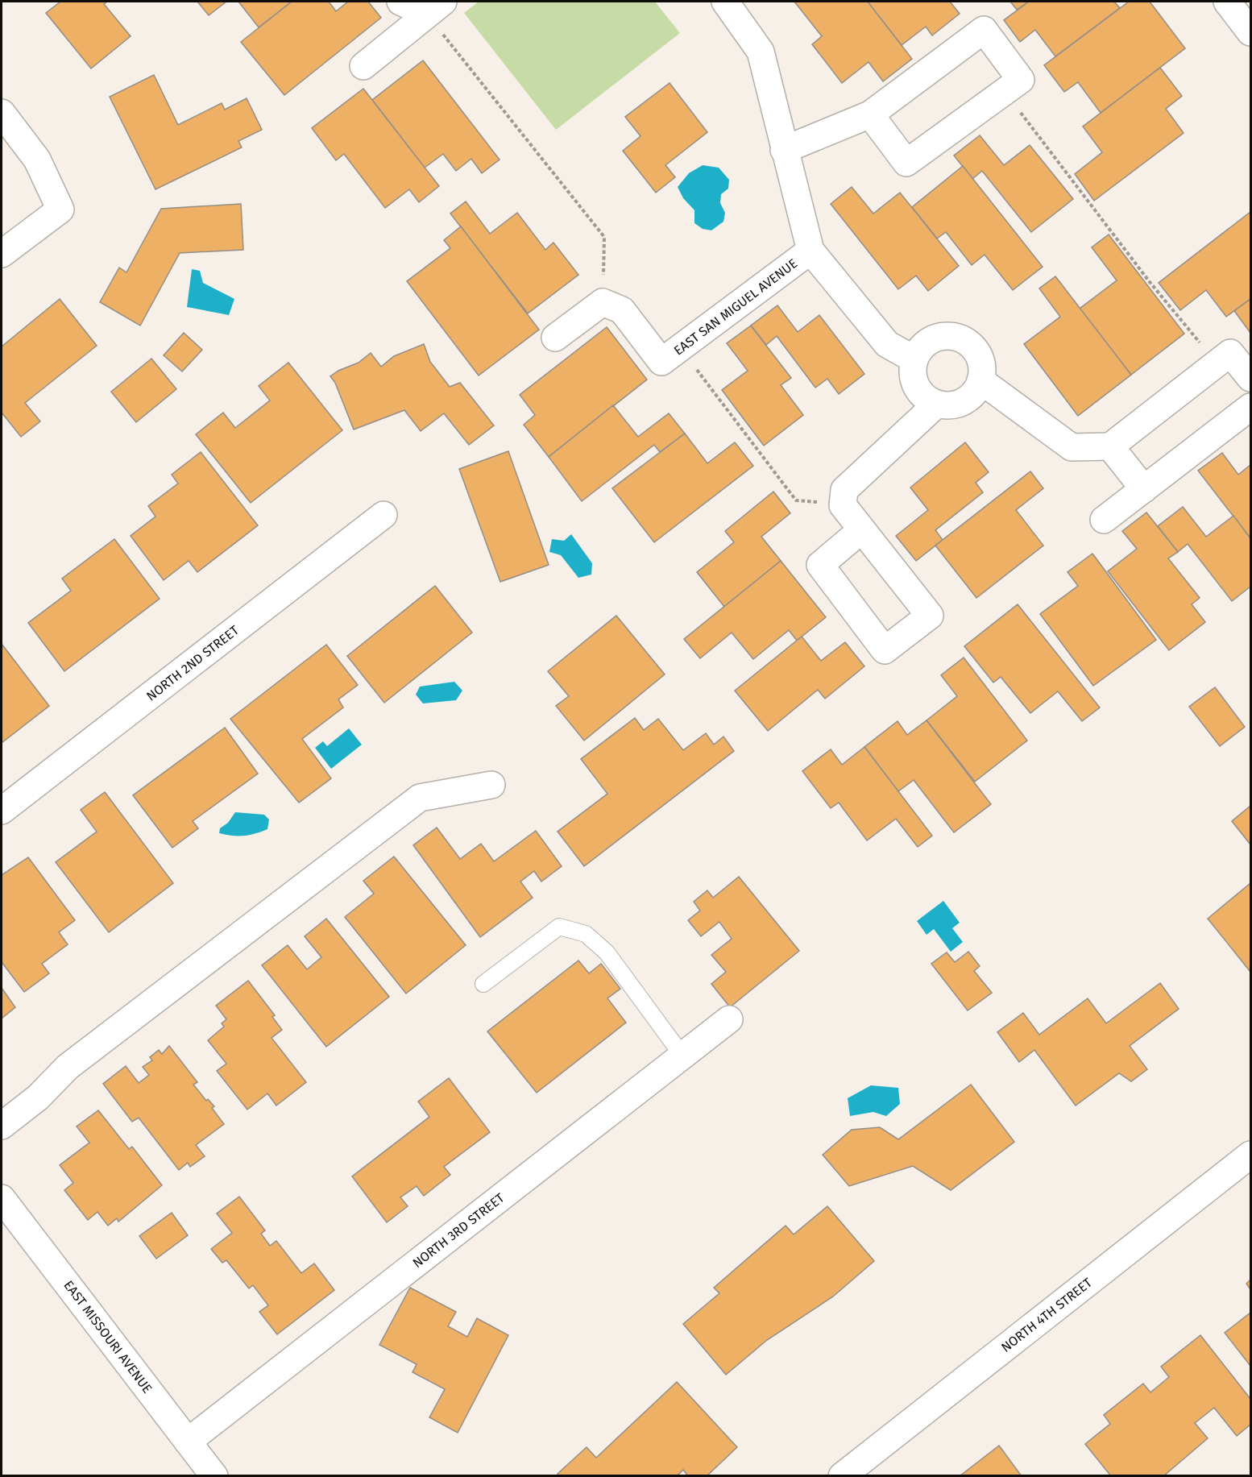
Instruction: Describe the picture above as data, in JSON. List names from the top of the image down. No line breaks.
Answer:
{"streets":{"street":["EAST SAN MIGUEL AVENUE","NORTH 2ND STREET","NORTH 3RD STREET","NORTH 4TH STREET","EAST MISSOURI AVENUE"]},"crossings":[["NORTH 3RD STREET","EAST MISSOURI AVENUE"]]}
